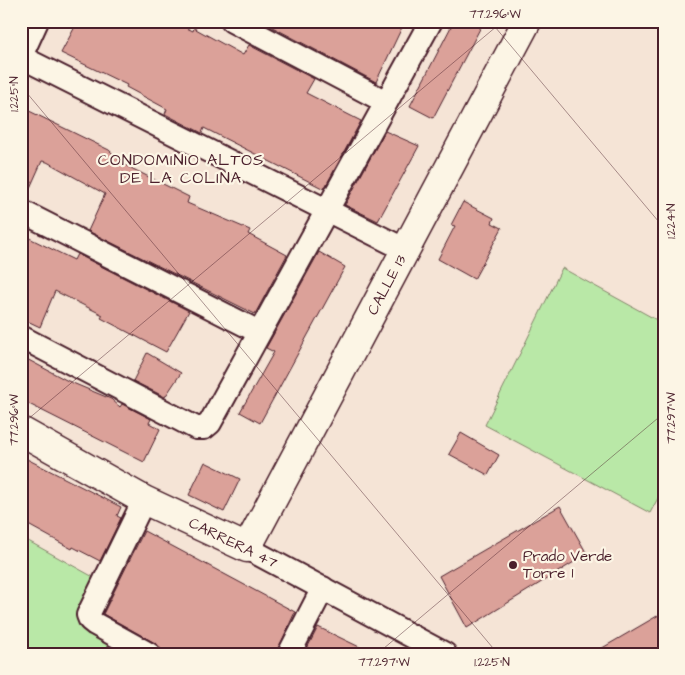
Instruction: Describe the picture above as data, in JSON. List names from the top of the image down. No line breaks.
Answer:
{"streets":{"street":["CALLE 13","CARRERA 47"]},"crossings":[["CALLE 13","CARRERA 47"]],"districts":["CONDOMINIO ALTOS DE LA COLINA"],"places":["Prado Verde Torre 1"],"coordinates":["77.296°W","1.225°N","1.224°N","77.297°W"]}
